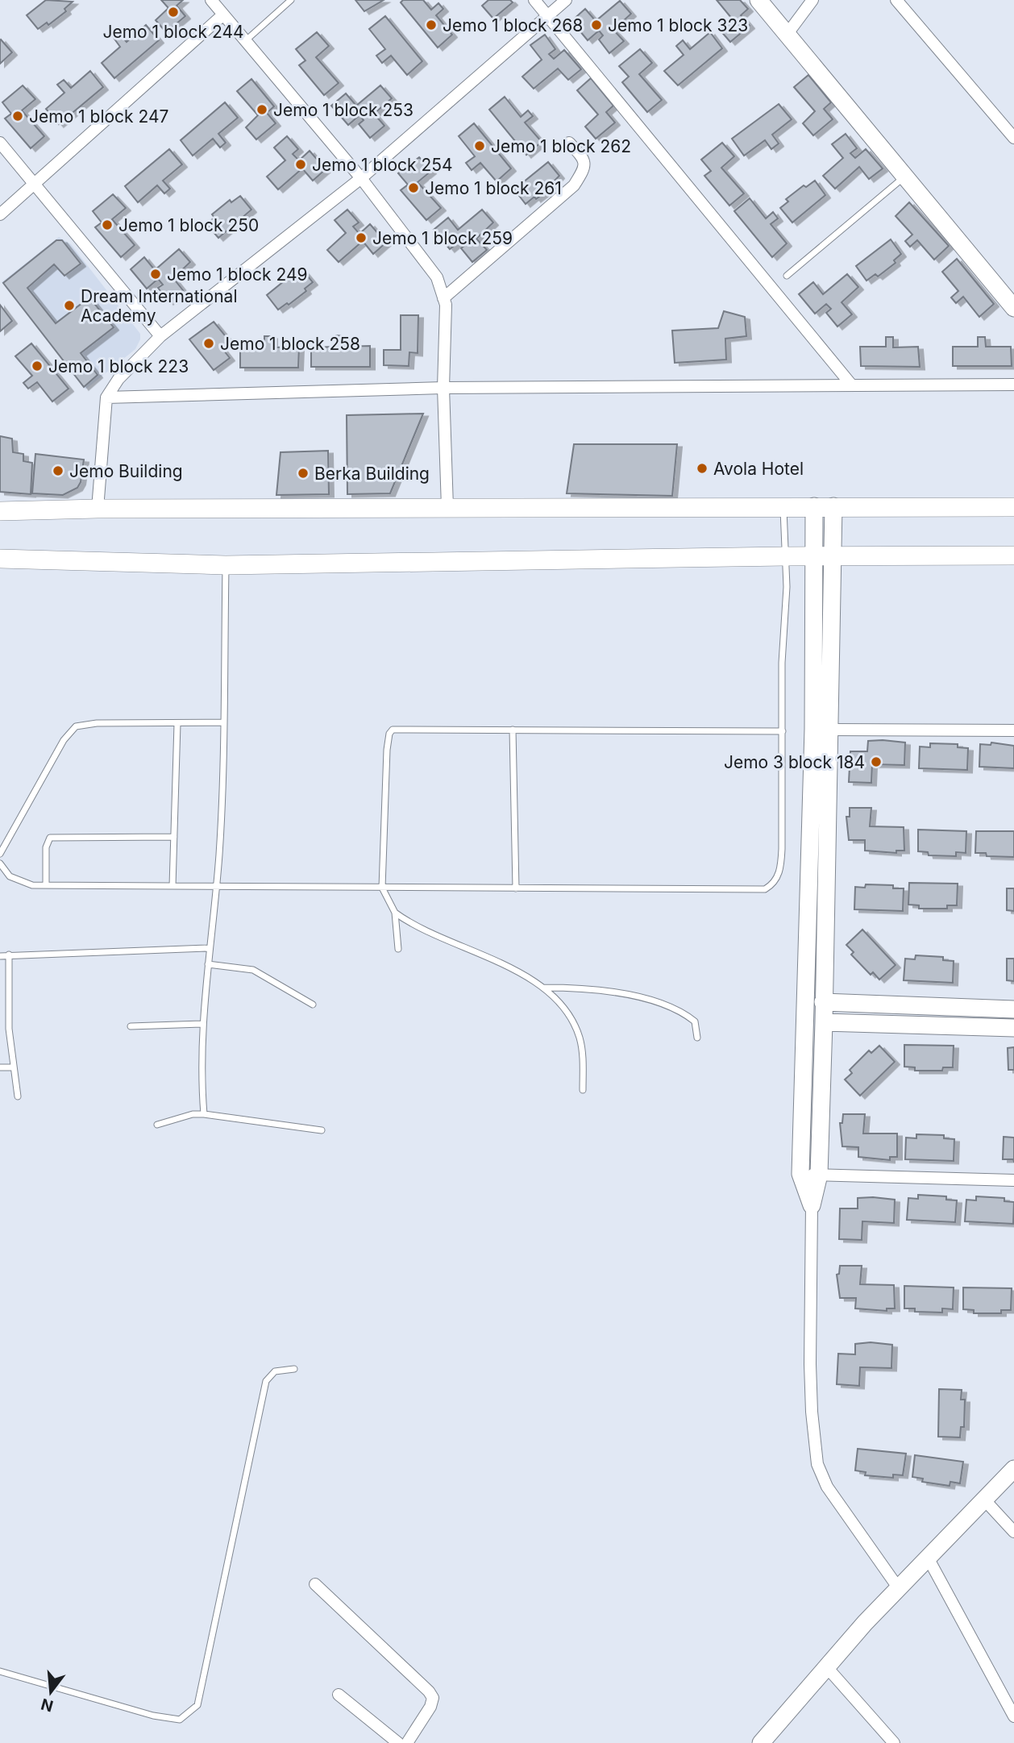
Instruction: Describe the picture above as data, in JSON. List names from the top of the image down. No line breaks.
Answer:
{"places":["Jemo 1 block 244","Jemo 1 block 268","Jemo 1 block 323","Jemo 1 block 253","Jemo 1 block 247","Jemo 1 block 262","Jemo 1 block 254","Jemo 1 block 261","Jemo 1 block 250","Jemo 1 block 259","Jemo 1 block 249","Dream International Academy","Jemo 1 block 258","Jemo 1 block 223","Avola Hotel","Jemo Building","Berka Building","Jemo 3 block 184"],"north":"bottom"}
